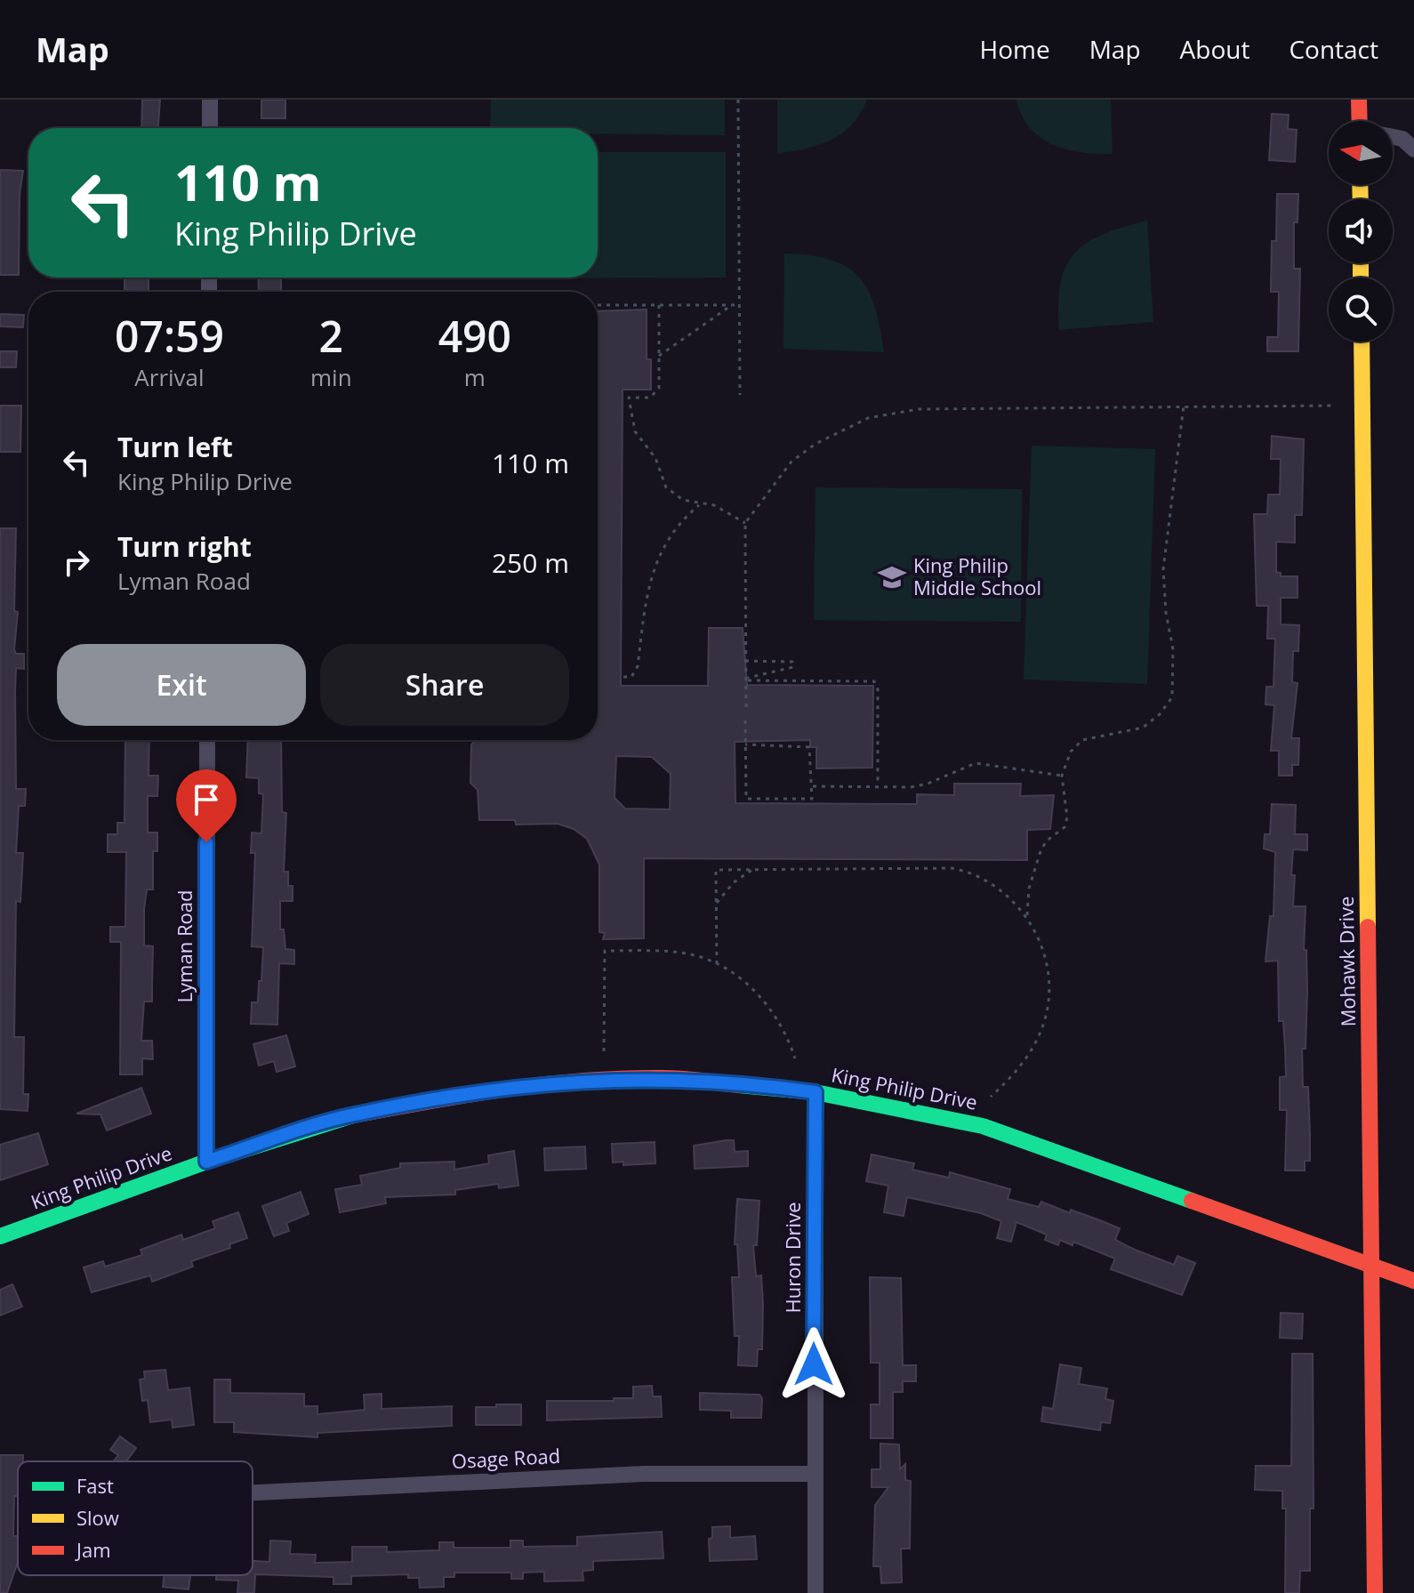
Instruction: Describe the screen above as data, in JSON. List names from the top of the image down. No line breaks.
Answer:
{"streets":{"street":["Lyman Road","Mohawk Drive","King Philip Drive","Huron Drive","Osage Road"]},"crossings":[["Lyman Road","King Philip Drive"],["Mohawk Drive","King Philip Drive"],["King Philip Drive","Huron Drive"],["Huron Drive","Osage Road"]],"places":{"school or university":["King Philip Middle School"]},"legend":["Fast","Slow","Jam"],"north":"left","page":{"header":"Map","nav":["Home","Map","About","Contact"],"turn":["110 m","King Philip Drive"],"eta":["07:59","Arrival","2","min","490","m"],"list":[{"name":"Turn left","note":"King Philip Drive","value":"110 m"},{"name":"Turn right","note":"Lyman Road","value":"250 m"}],"buttons":["Exit","Share"]}}
